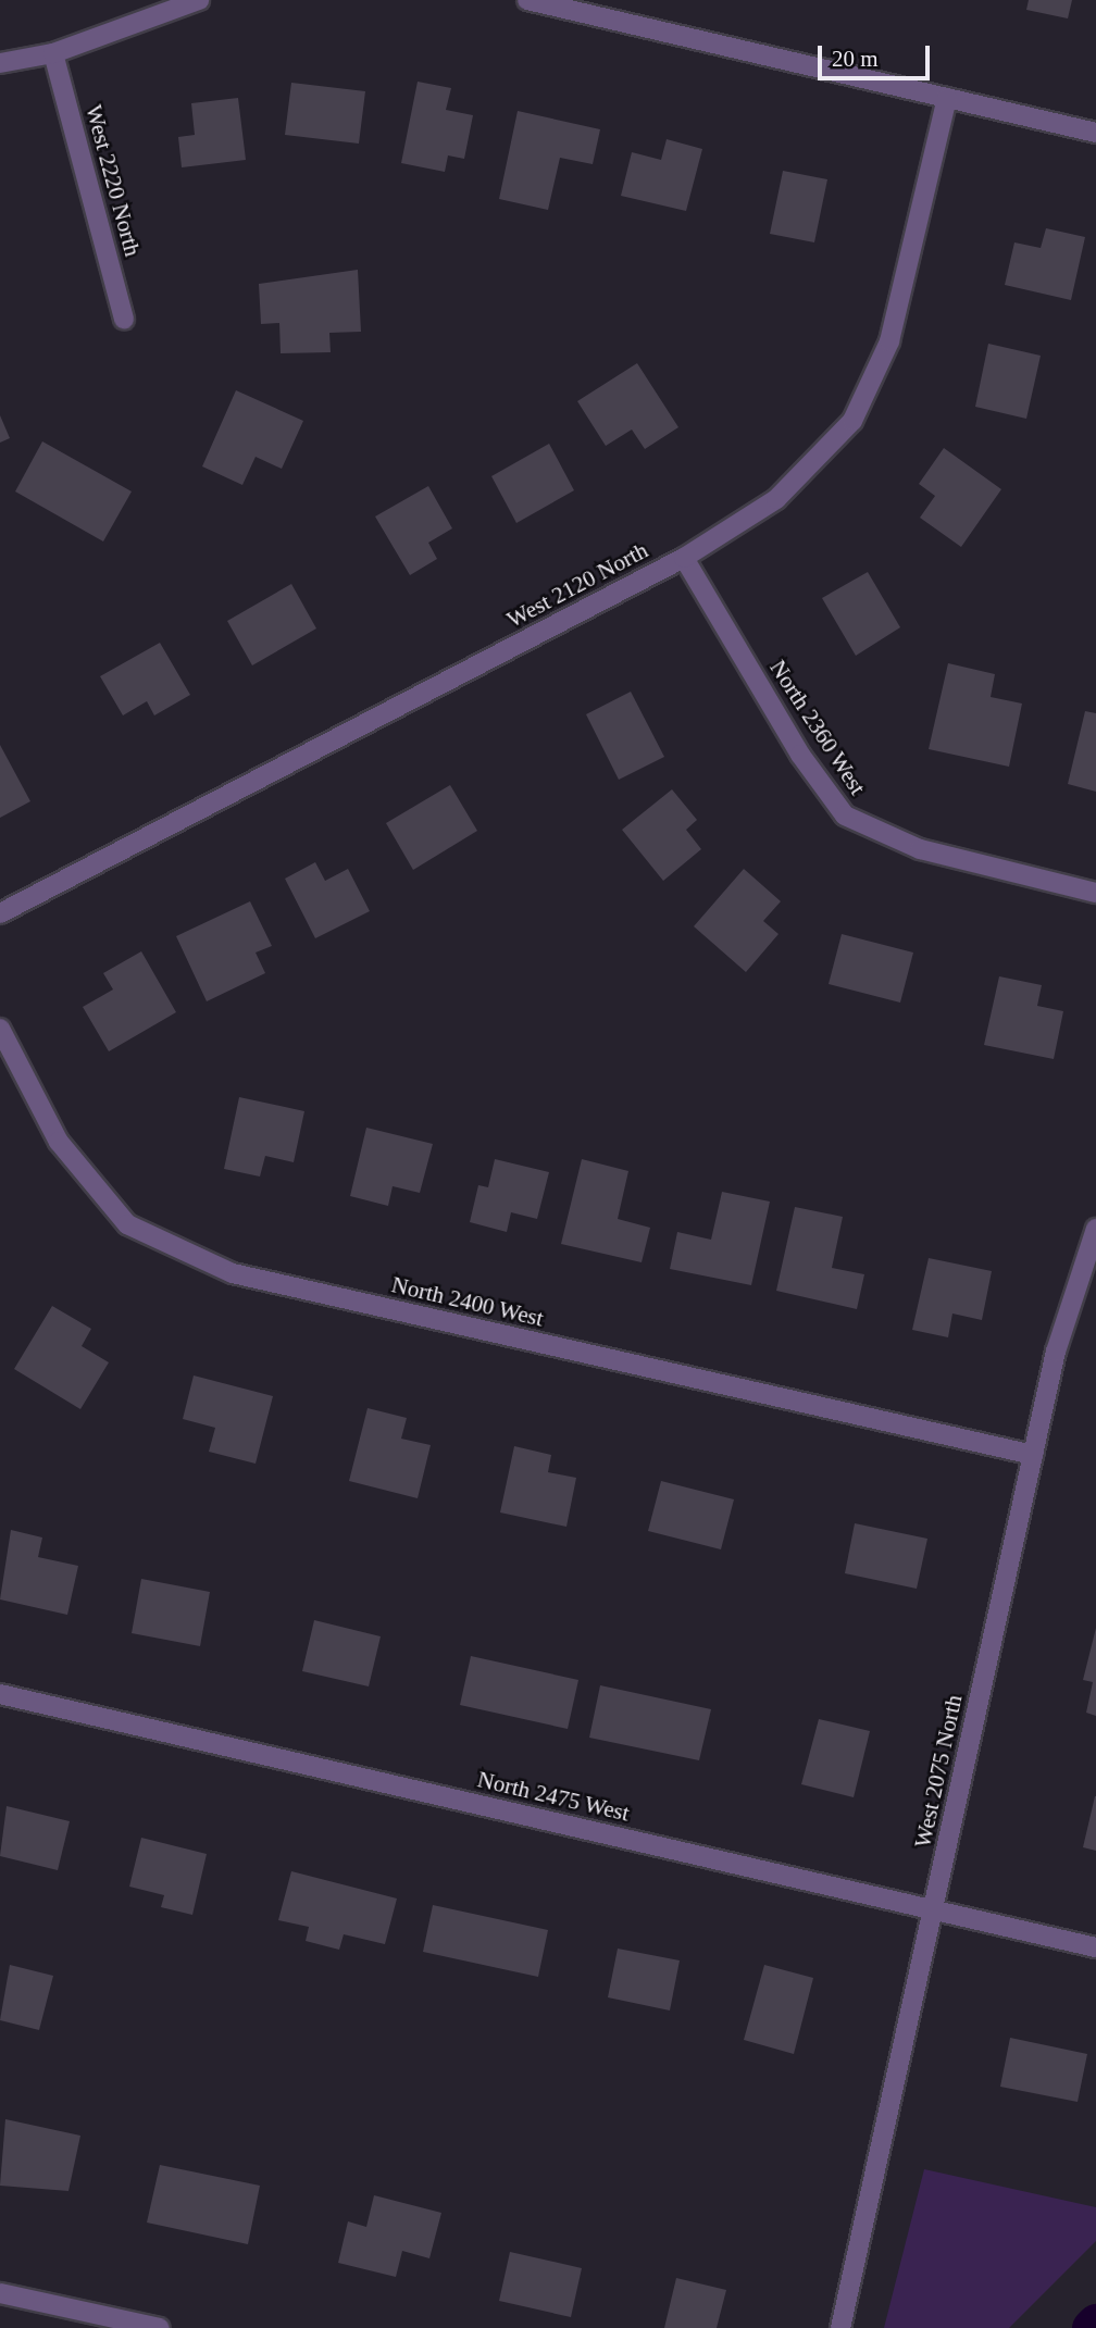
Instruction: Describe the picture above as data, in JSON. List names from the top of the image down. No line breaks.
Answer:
{"streets":{"street":["West 2220 North","West 2120 North","North 2360 West","North 2400 West","West 2075 North","North 2475 West"]},"crossings":[["West 2120 North","North 2360 West"],["North 2400 West","West 2075 North"],["West 2075 North","North 2475 West"]],"scale_bar":"20 m"}
